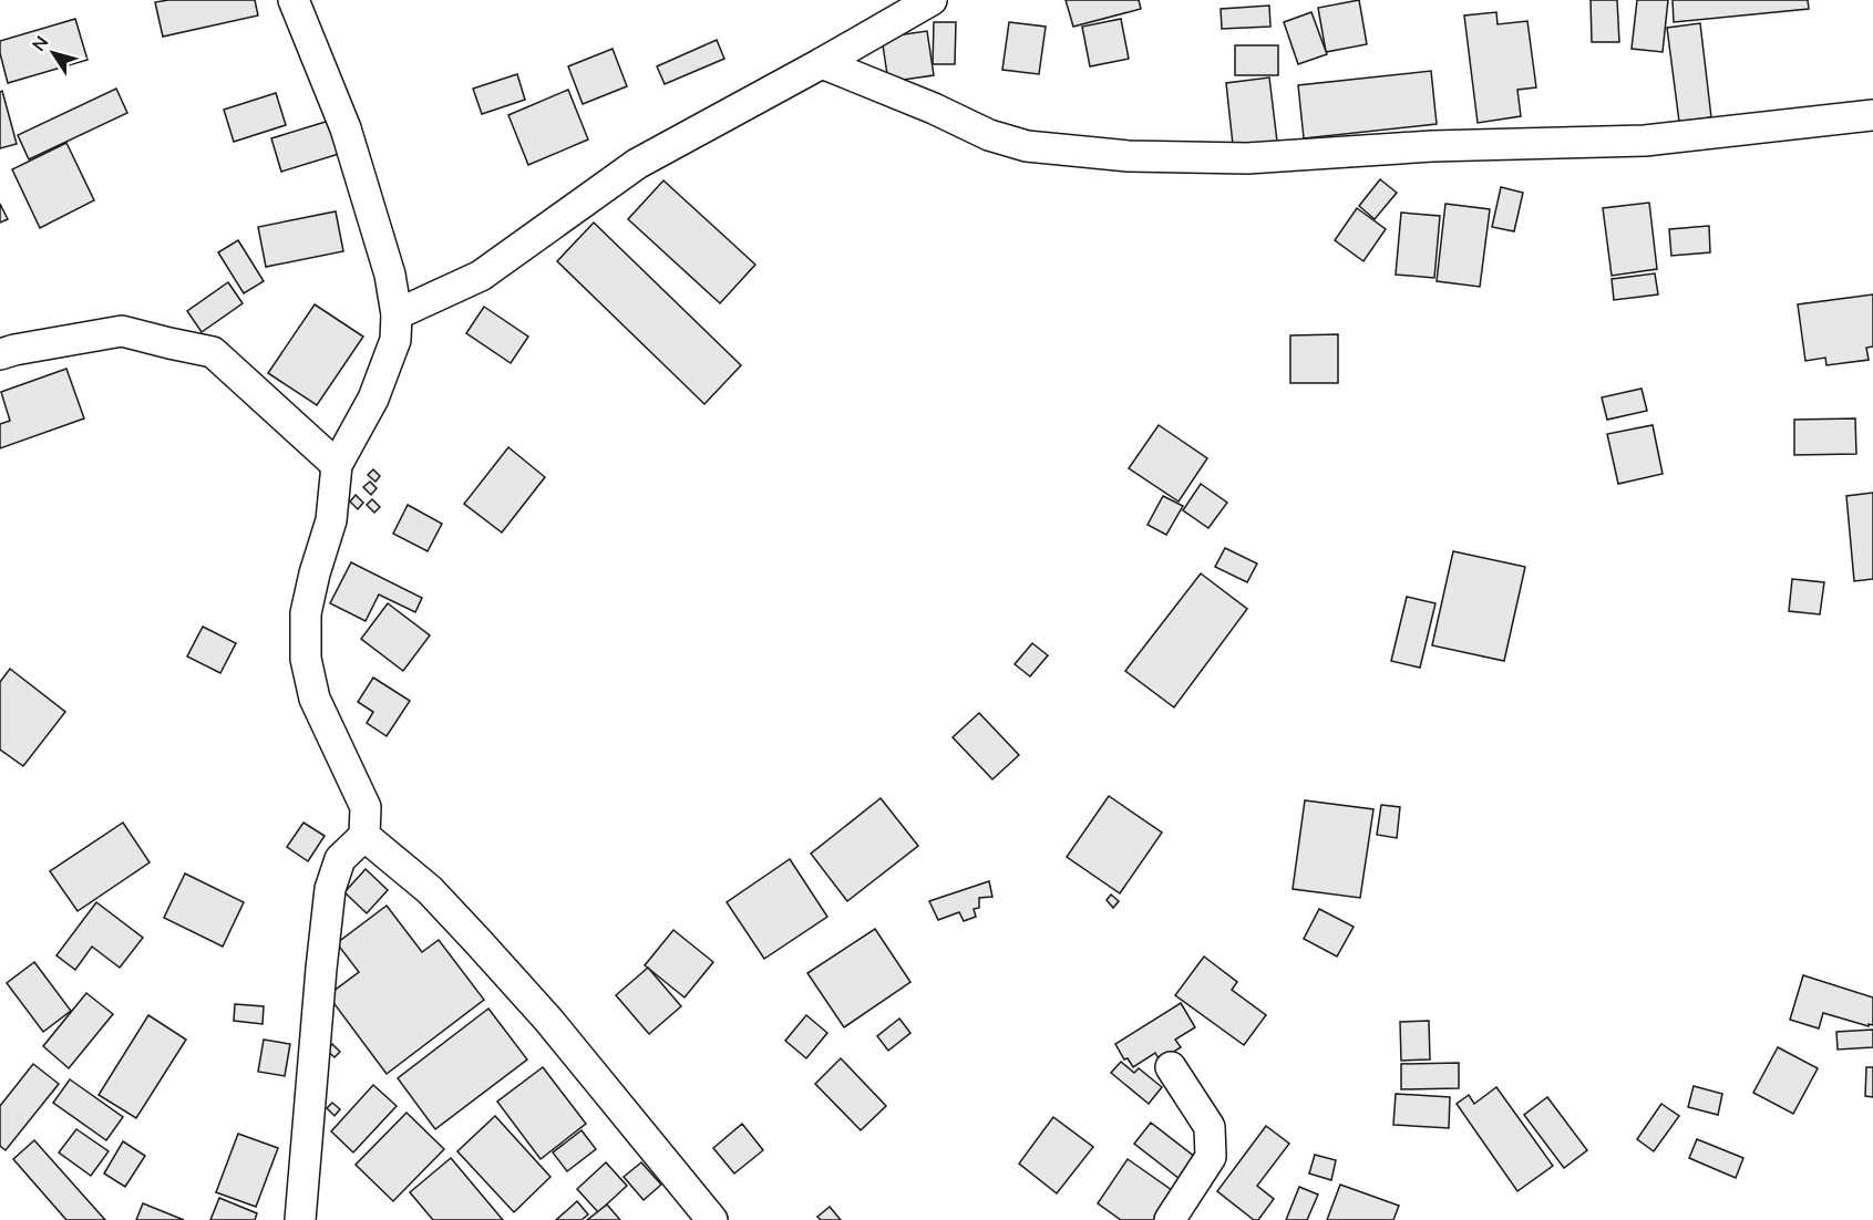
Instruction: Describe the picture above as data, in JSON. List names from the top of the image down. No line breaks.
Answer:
{"north":"top left"}
